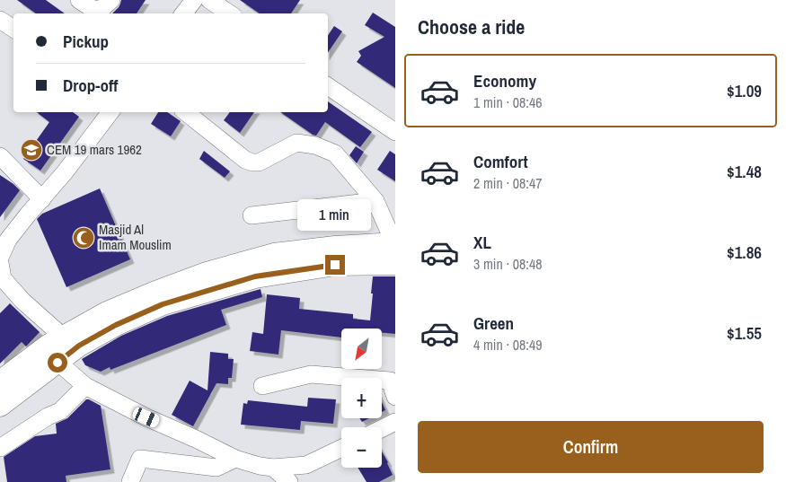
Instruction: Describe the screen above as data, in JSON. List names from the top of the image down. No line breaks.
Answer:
{"places":{"school or university":["CEM 19 mars 1962"],"mosque":["Masjid Al Imam Mouslim"]},"north":"bottom left","page":{"heading":"Choose a ride","banner":["Pickup","Drop-off"],"list":[{"name":"Economy","note":"1 min · 08:46","value":"$1.09"},{"name":"Comfort","note":"2 min · 08:47","value":"$1.48"},{"name":"XL","note":"3 min · 08:48","value":"$1.86"},{"name":"Green","note":"4 min · 08:49","value":"$1.55"}],"bubble":"1 min","map_buttons":["+","−"],"buttons":"Confirm"}}
